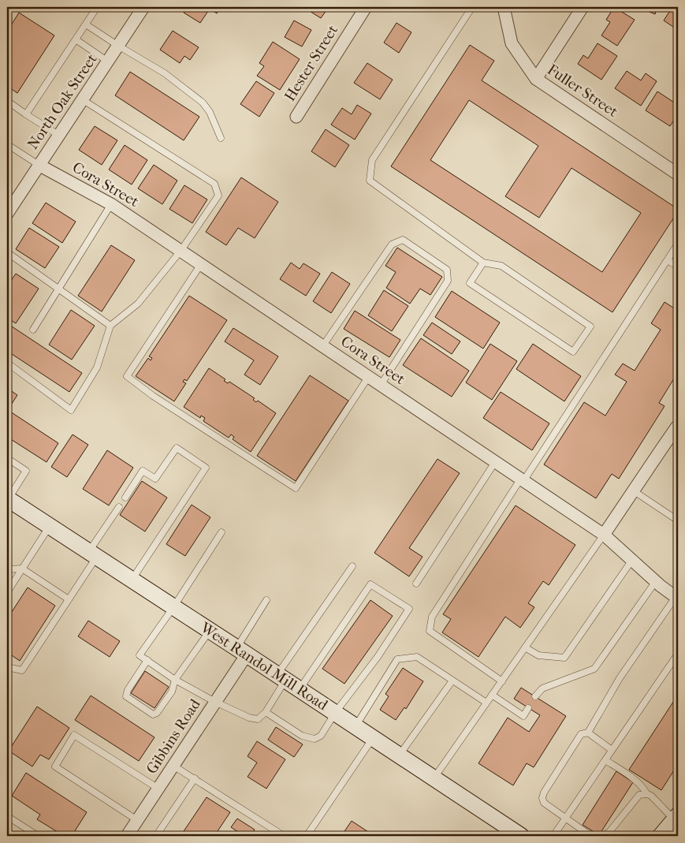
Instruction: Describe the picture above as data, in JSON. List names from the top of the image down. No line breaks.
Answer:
{"streets":{"main road":["West Randol Mill Road"],"street":["Hester Street","Fuller Street","North Oak Street","Cora Street","Gibbins Road"]},"crossings":[["North Oak Street","Cora Street"],["West Randol Mill Road","Gibbins Road"]]}
